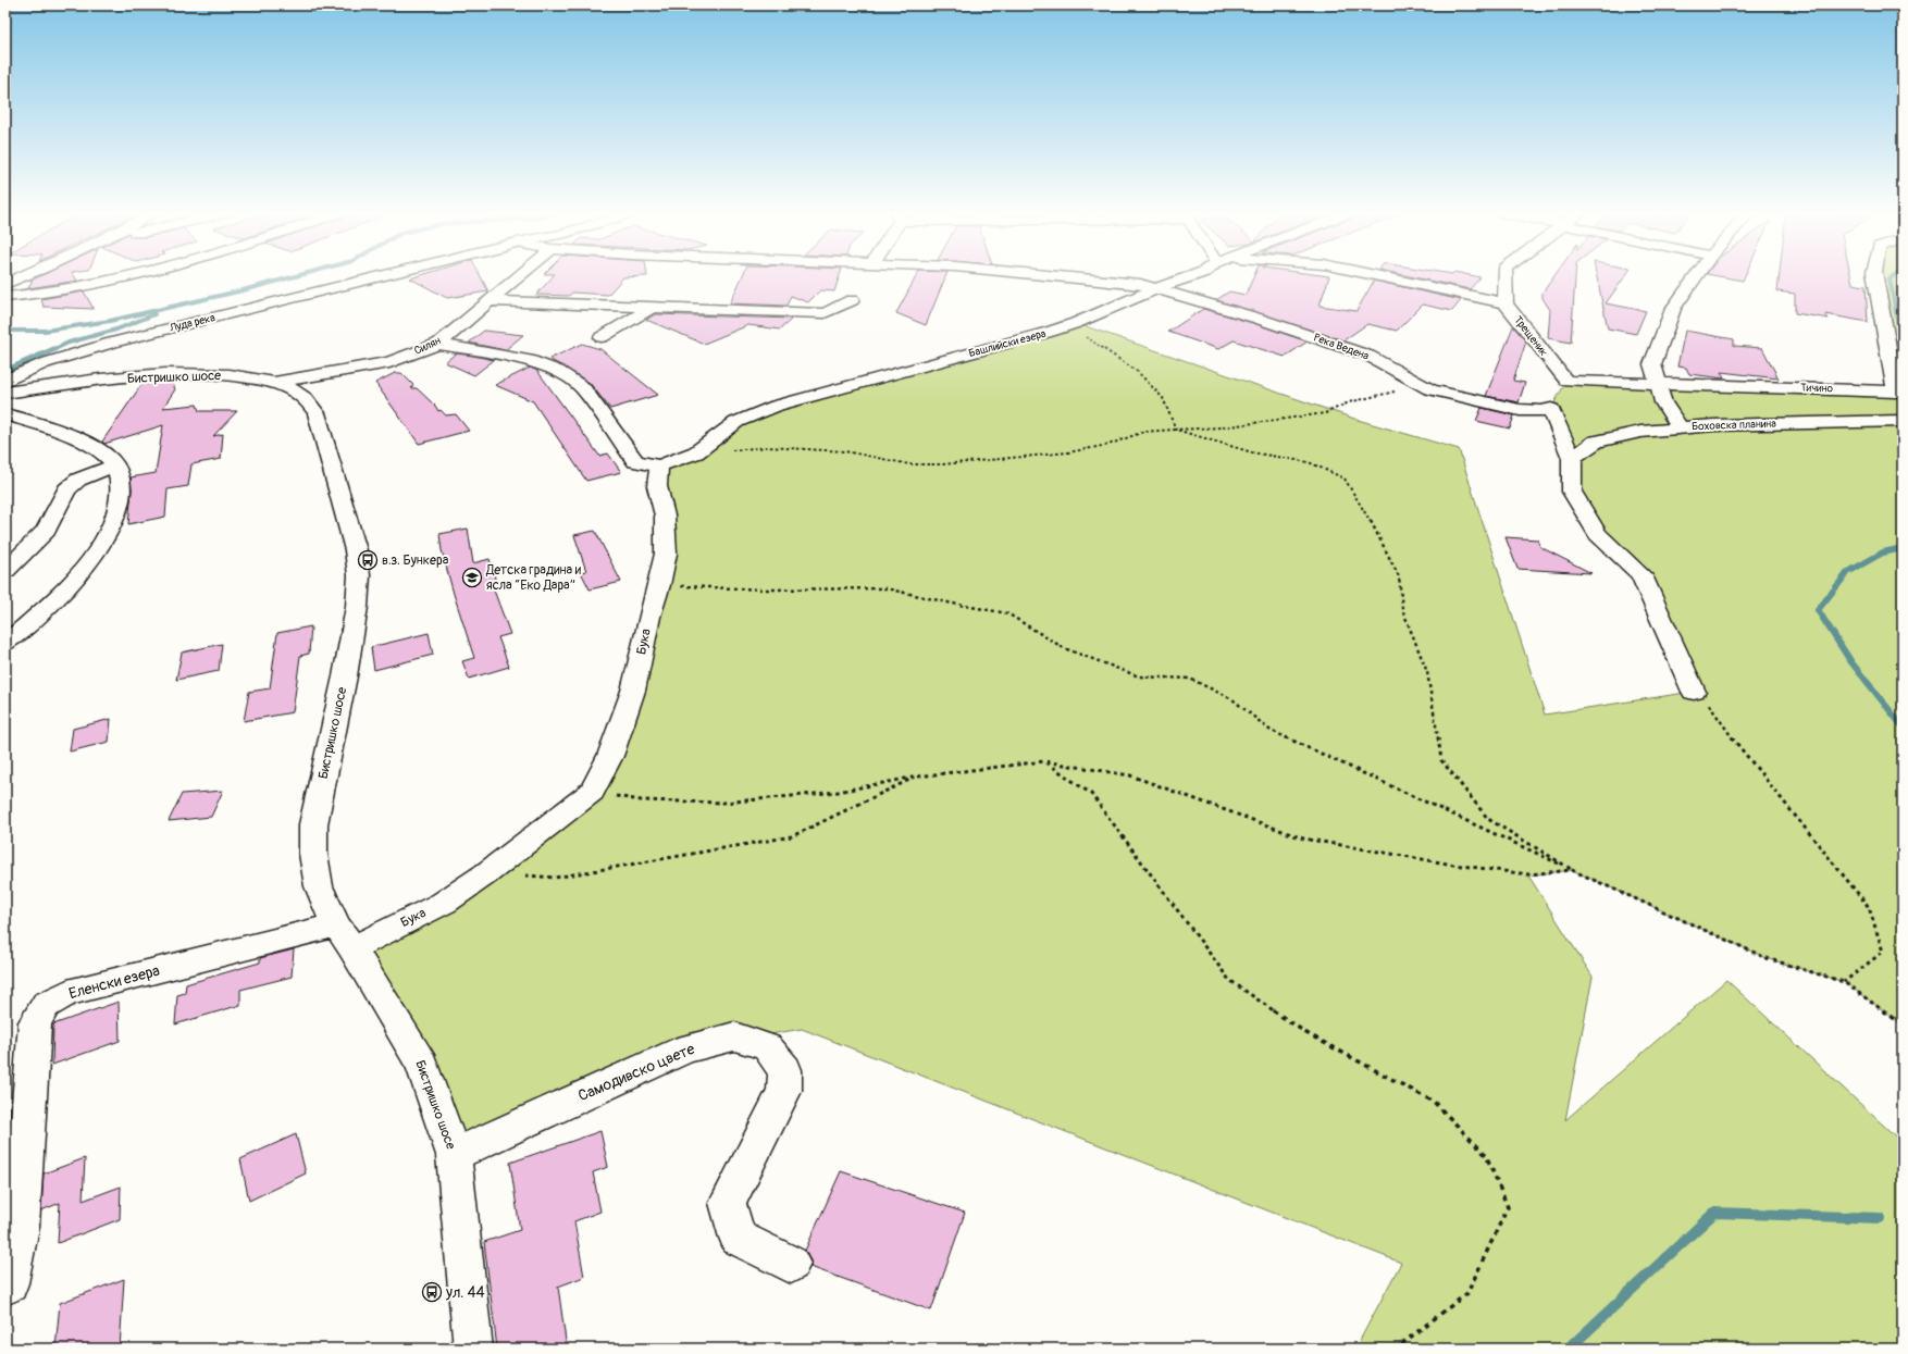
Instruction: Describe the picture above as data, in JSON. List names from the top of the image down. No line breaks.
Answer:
{"streets":{"street":["Луда река","Трещеник","Башлийски езера","Силян","Река Ведена","Бистришко шосе","Тичино","Боховска планина","Бука","Еленски езера","Самодивско цвете"]},"crossings":[["Трещеник","Тичино"],["Башлийски езера","Река Ведена"],["Башлийски езера","Бука"],["Силян","Бистришко шосе"],["Бистришко шосе","Бука"],["Бистришко шосе","Еленски езера"],["Бистришко шосе","Самодивско цвете"],["Бука","Еленски езера"]],"places":{"bus stop":["в.з. Бункера","ул. 44"],"school or university":["Детска градина и ясла “Еко Дара”"]}}
